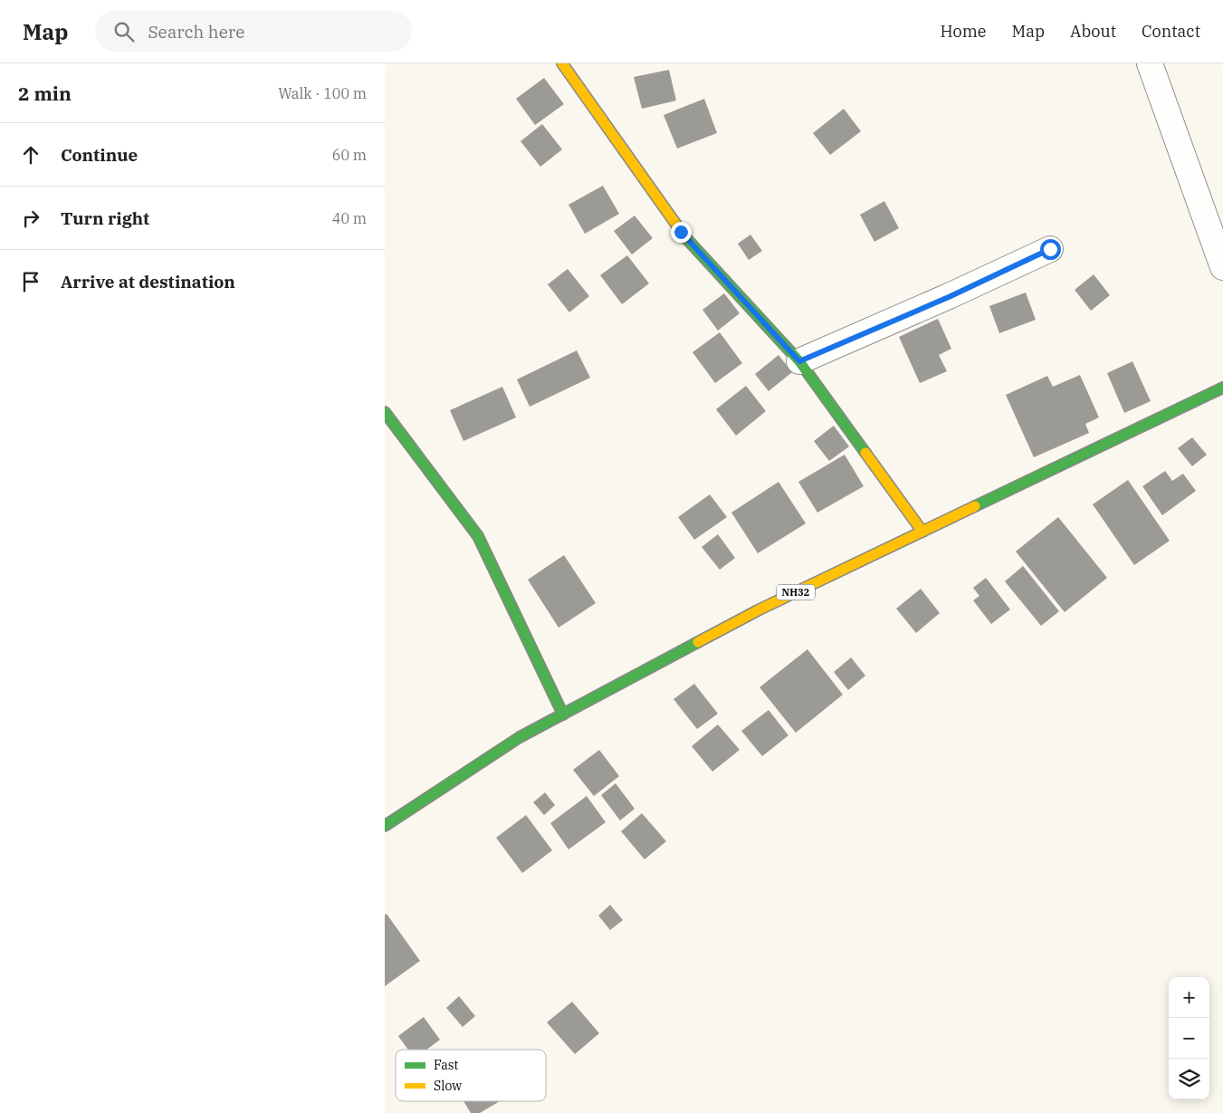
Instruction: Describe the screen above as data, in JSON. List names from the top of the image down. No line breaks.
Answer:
{"streets":{"main road":["NH32"]},"legend":["Fast","Slow"],"page":{"header":"Map","search":"Search here","nav":["Home","Map","About","Contact"],"heading":["2 min","Walk · 100 m"],"list":[["Continue","60 m"],["Turn right","40 m"],"Arrive at destination"],"map_buttons":["+","−"]}}
